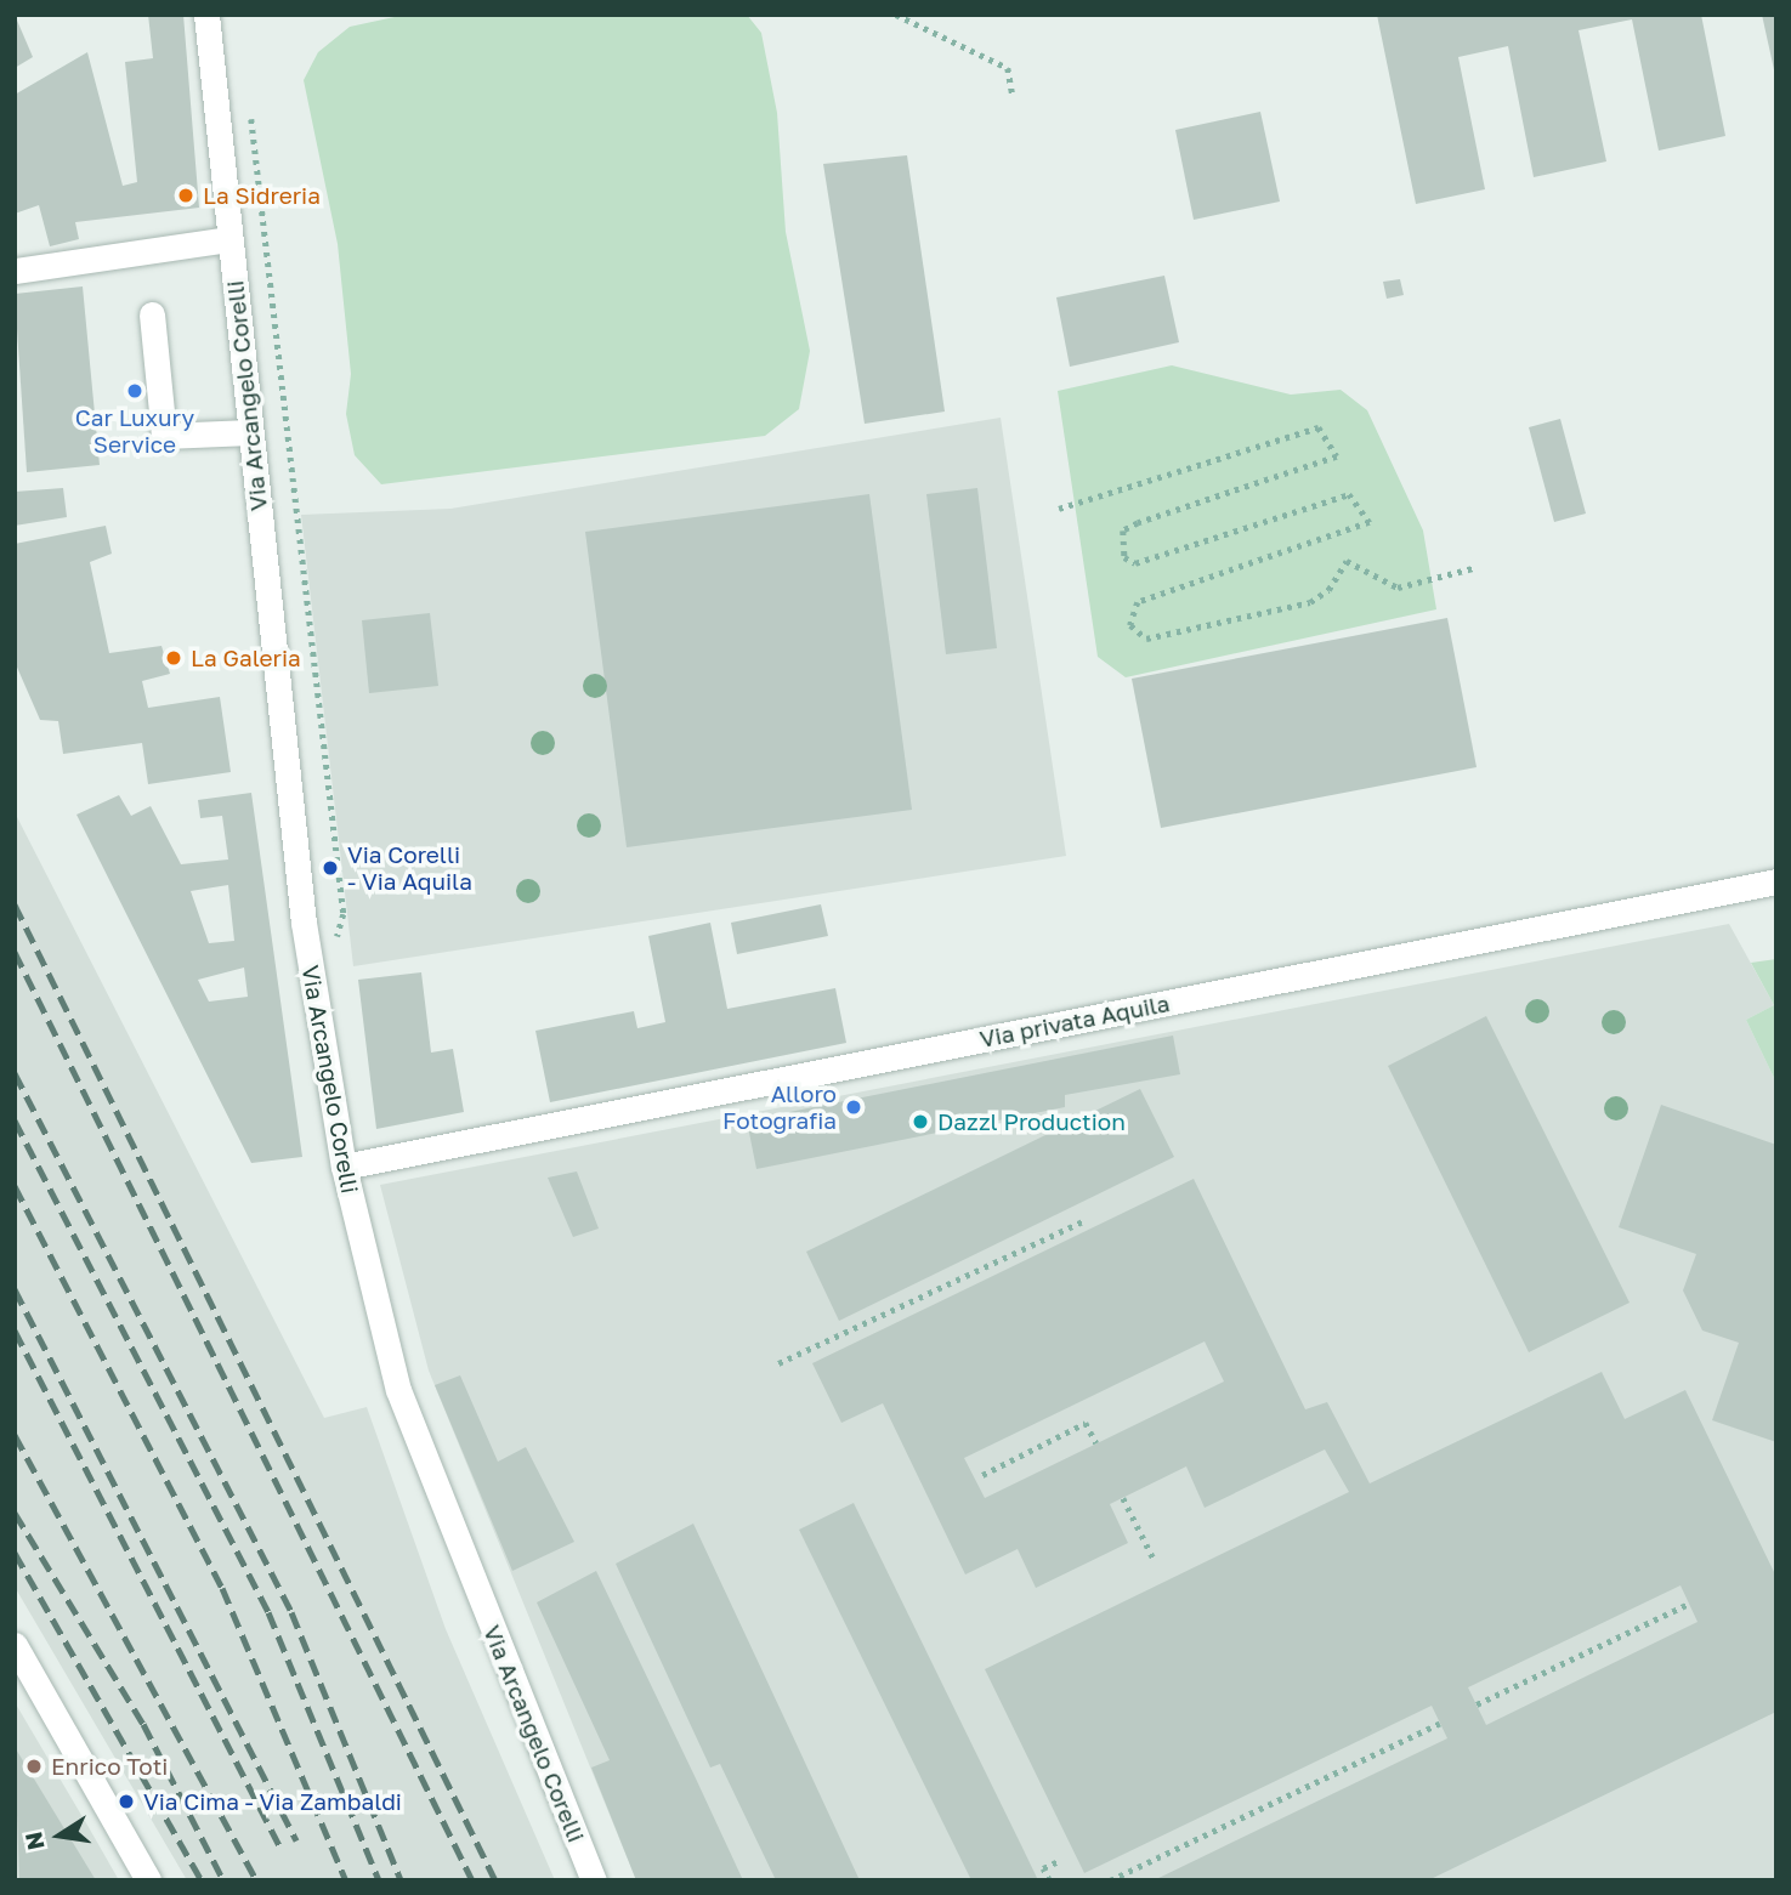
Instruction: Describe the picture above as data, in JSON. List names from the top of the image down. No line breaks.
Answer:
{"streets":{"street":["Via Arcangelo Corelli","Via privata Aquila"]},"crossings":[["Via Arcangelo Corelli","Via privata Aquila"]],"places":["La Sidreria","Car Luxury Service","La Galeria","Via Corelli - Via Aquila","Alloro Fotografia","Dazzl Production","Enrico Toti","Via Cima - Via Zambaldi"],"north":"left"}
